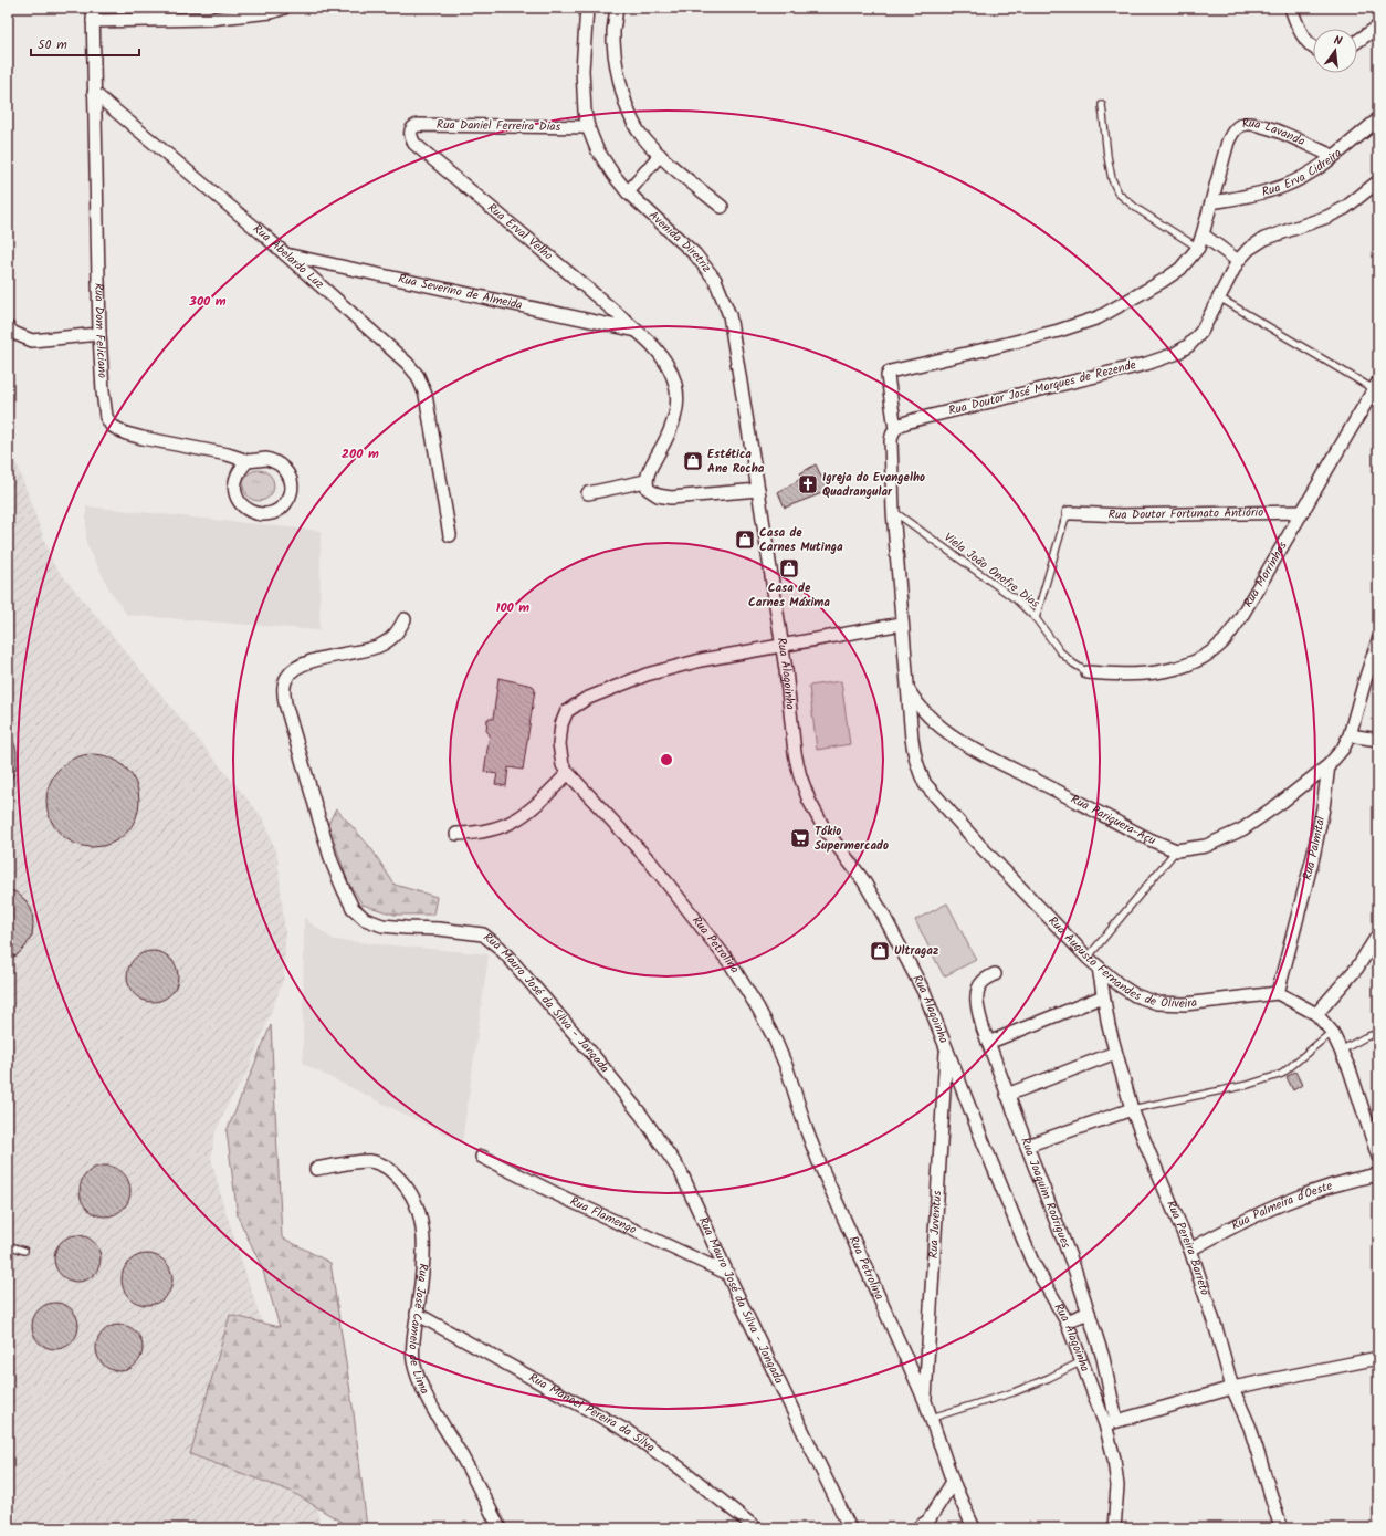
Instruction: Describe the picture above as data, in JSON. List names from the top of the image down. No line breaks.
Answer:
{"streets":{"street":["Rua Daniel Ferreira Dias","Rua Lavanda","Rua Erva Cidreira","Rua Erval Velho","Avenida Diretriz","Rua Abelardo Luz","Rua Severino de Almeida","Rua Dom Feliciano","Rua Doutor José Marques de Rezende","Rua Doutor Fortunato Antiório","Rua Morrinhos","Rua Alagoinha","Rua Pariquera-Açu","Rua Palmital","Rua Petrolina","Rua Augusto Fernandes de Oliveira","Rua Mauro José da Silva - Jangada","Rua Joaquim Rodrigues","Rua Palmeira d'Oeste","Rua Flamengo","Rua Juventus","Rua Pereira Barreto","Rua José Camelo de Lima","Rua Manoel Pereira da Silva"],"lane":["Viela João Onofre Dias"]},"crossings":[["Rua Daniel Ferreira Dias","Rua Erval Velho"],["Rua Daniel Ferreira Dias","Avenida Diretriz"],["Rua Lavanda","Rua Erva Cidreira"],["Rua Erval Velho","Rua Severino de Almeida"],["Avenida Diretriz","Rua Alagoinha"],["Rua Abelardo Luz","Rua Severino de Almeida"],["Rua Abelardo Luz","Rua Dom Feliciano"],["Rua Doutor Fortunato Antiório","Rua Morrinhos"],["Viela João Onofre Dias","Rua Morrinhos"],["Rua Alagoinha","Rua Petrolina"],["Rua Alagoinha","Rua Joaquim Rodrigues"],["Rua Alagoinha","Rua Juventus"],["Rua Pariquera-Açu","Rua Augusto Fernandes de Oliveira"],["Rua Palmital","Rua Augusto Fernandes de Oliveira"],["Rua Petrolina","Rua Juventus"],["Rua Augusto Fernandes de Oliveira","Rua Pereira Barreto"],["Rua Mauro José da Silva - Jangada","Rua Flamengo"],["Rua Palmeira d'Oeste","Rua Pereira Barreto"],["Rua José Camelo de Lima","Rua Manoel Pereira da Silva"]],"places":{"shop":["Estética Ane Rocha","Casa de Carnes Mutinga","Casa de Carnes Máxima","Ultragaz"],"church":["Igreja do Evangelho Quadrangular"],"supermarket":["Tókio Supermercado"]},"scale_bar":"50 m","north":"top","rings":["300 m","200 m","100 m"]}
